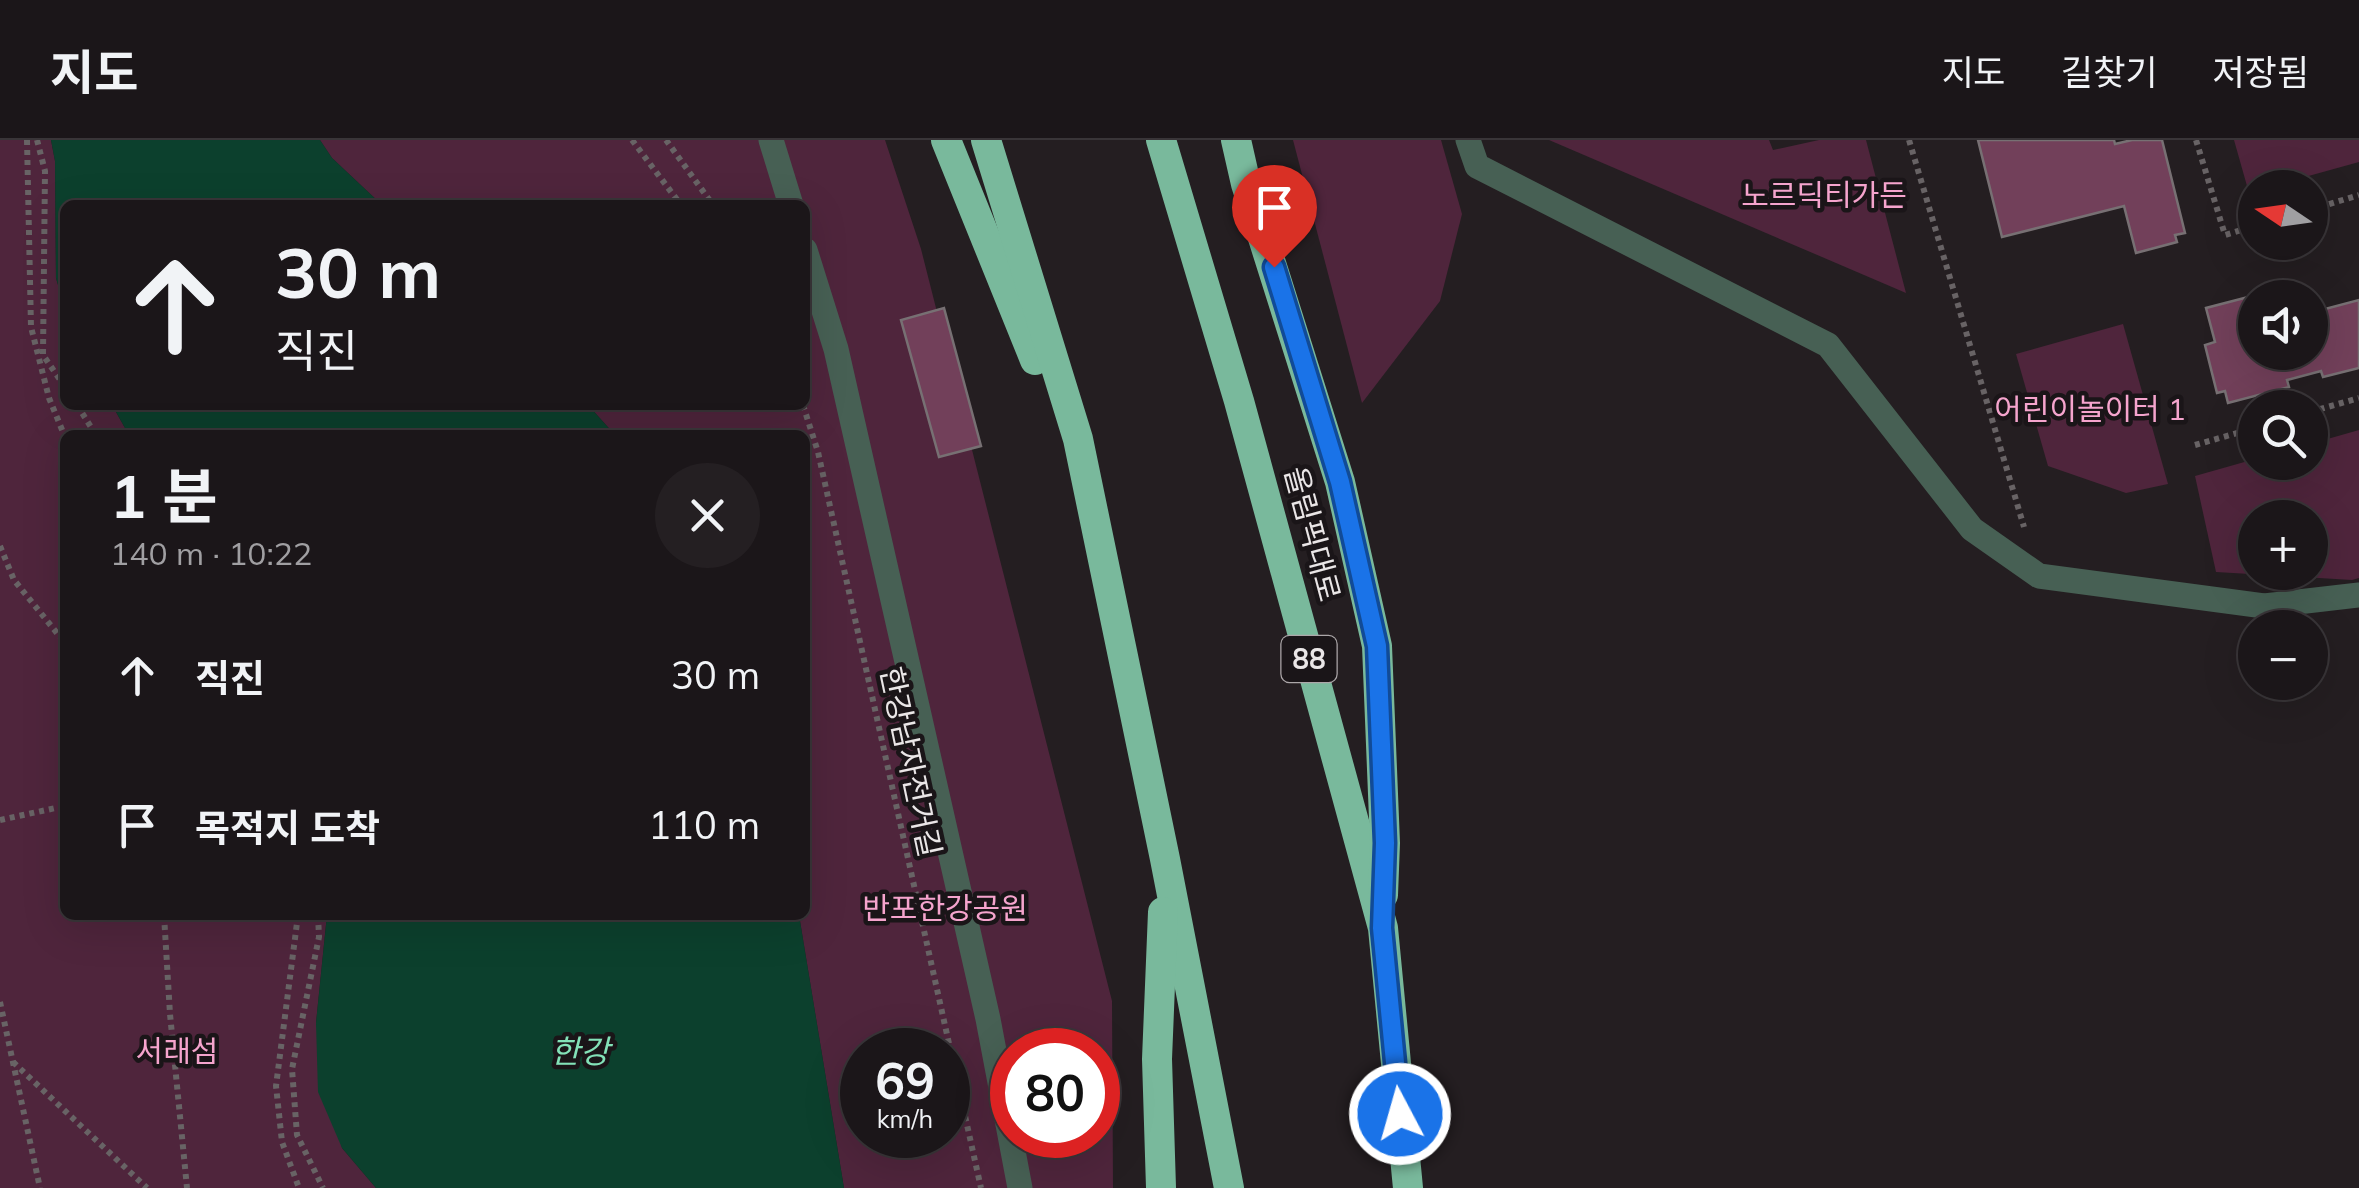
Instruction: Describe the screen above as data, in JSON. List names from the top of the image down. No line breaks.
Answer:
{"streets":{"highway":["올림픽대로","88"],"path":["한강남자전거길"]},"water":["한강"],"parks":["노르딕티가든","어린이놀이터 1","반포한강공원","서래섬"],"north":"left","page":{"header":"지도","nav":["지도","길찾기","저장됨"],"map_buttons":["+","−"],"turn":["30 m","직진"],"heading":["1 분","140 m · 10:22"],"list":[{"name":"직진","value":"30 m"},{"name":"목적지 도착","value":"110 m"}],"speed":"69 km/h","limit":"80"}}
